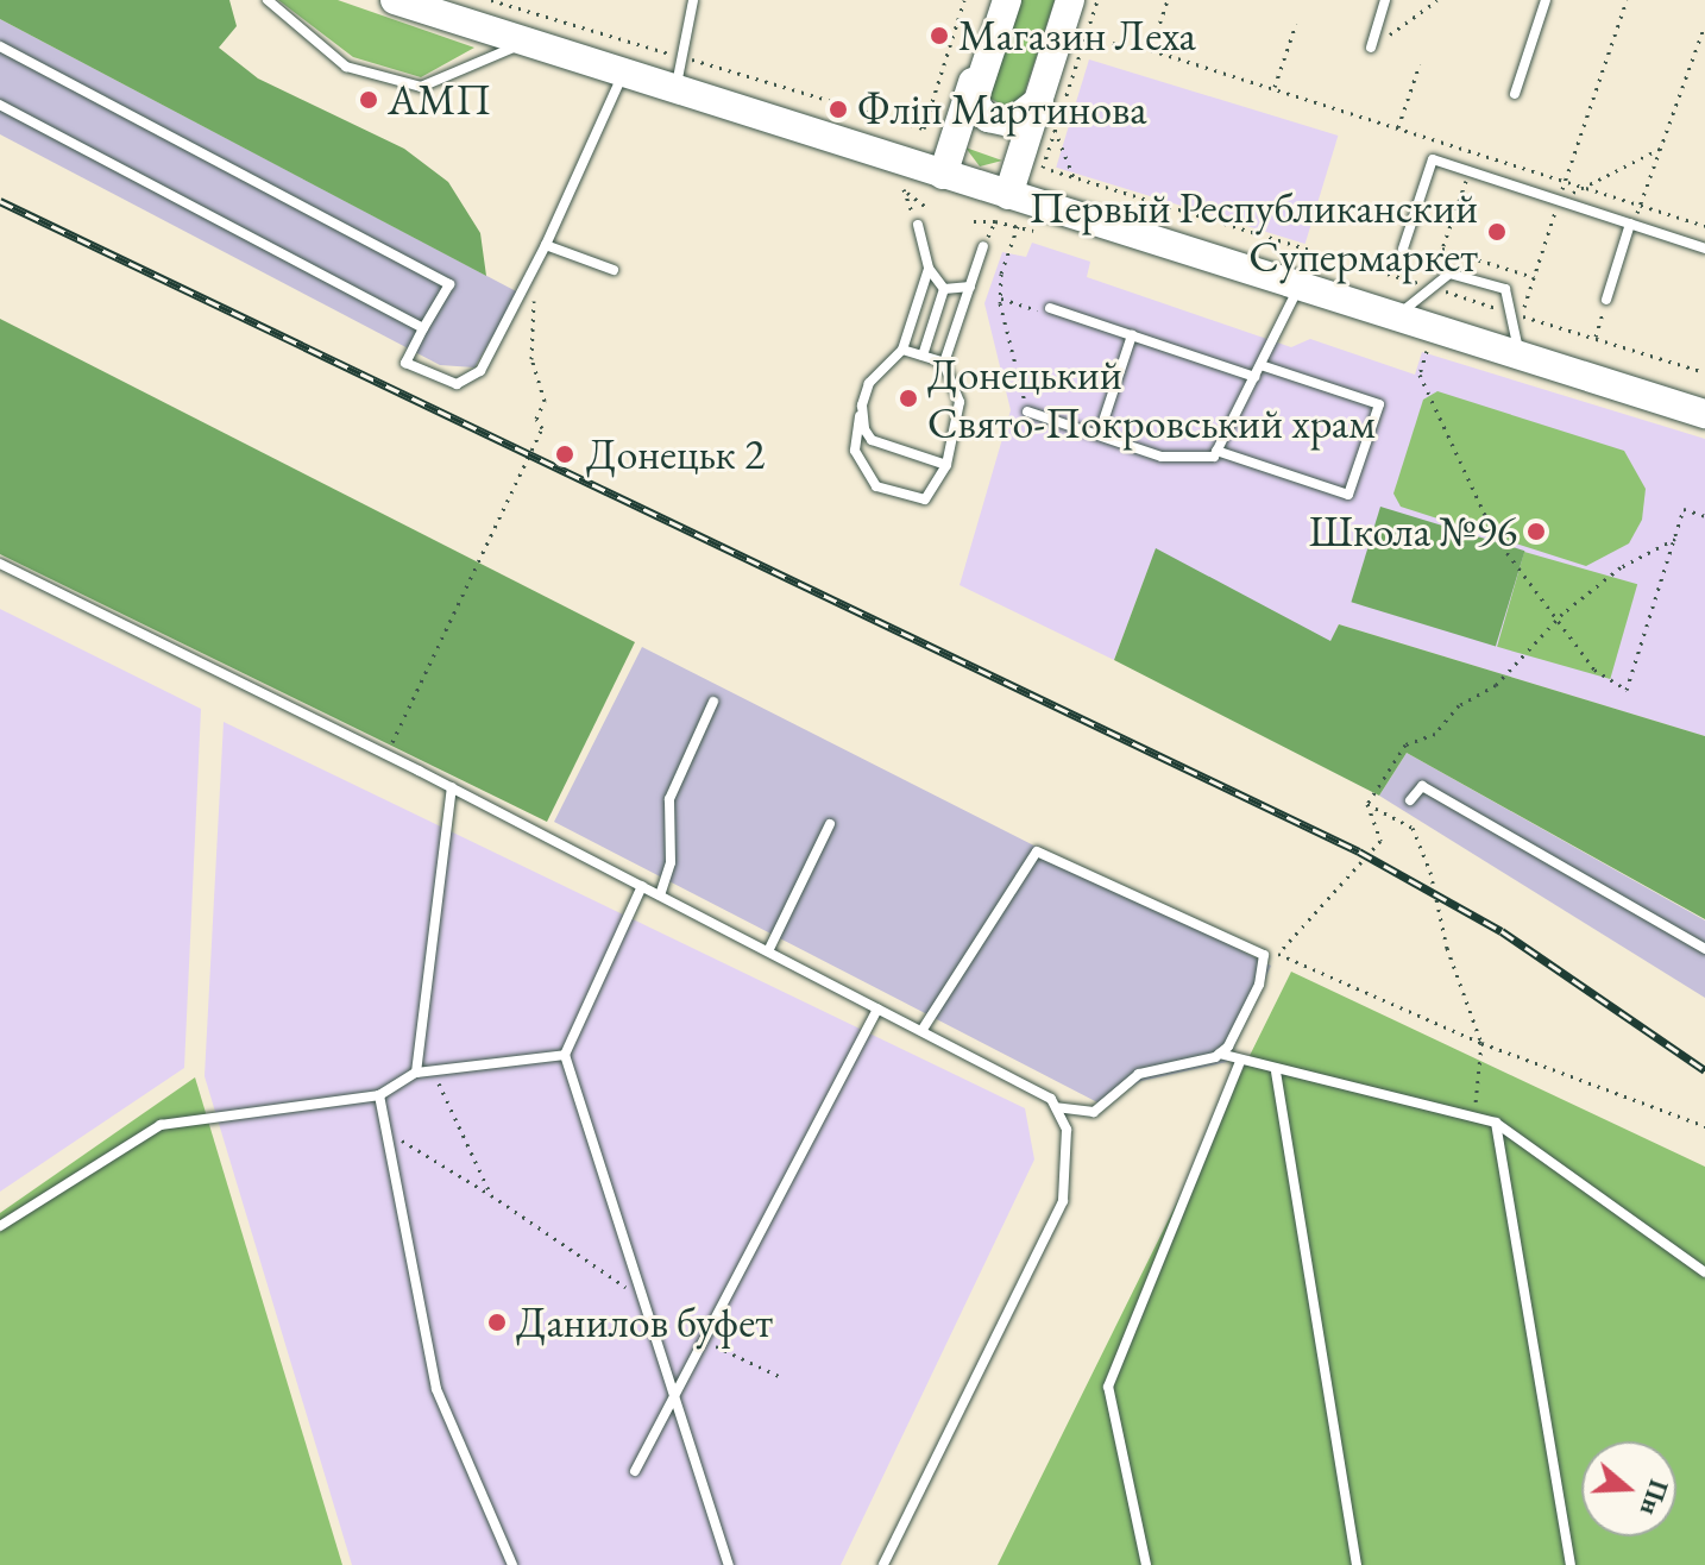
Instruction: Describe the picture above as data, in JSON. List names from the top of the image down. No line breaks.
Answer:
{"places":["Магазин Леха","АМП","Фліп Мартинова","Первый Республиканский Супермаркет","Донецький Свято-Покровський храм","Донецьк 2","Школа №96","Данилов буфет"],"north":"right"}
